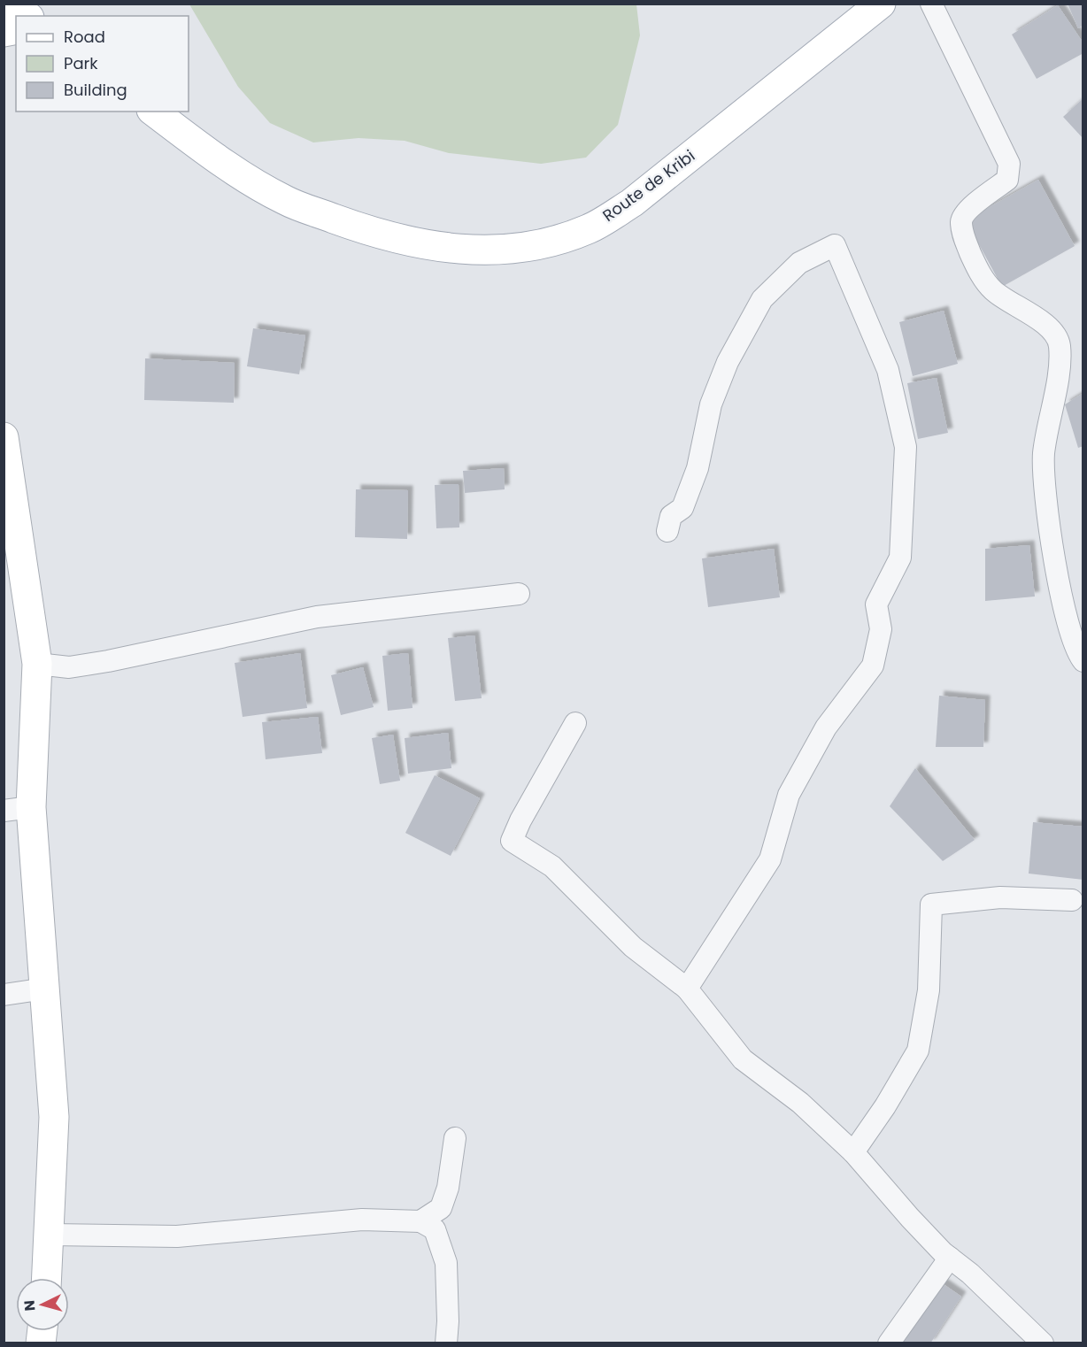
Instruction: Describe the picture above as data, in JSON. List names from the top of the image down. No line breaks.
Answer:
{"streets":{"street":["Route de Kribi"]},"legend":["Road","Park","Building"],"north":"left"}
